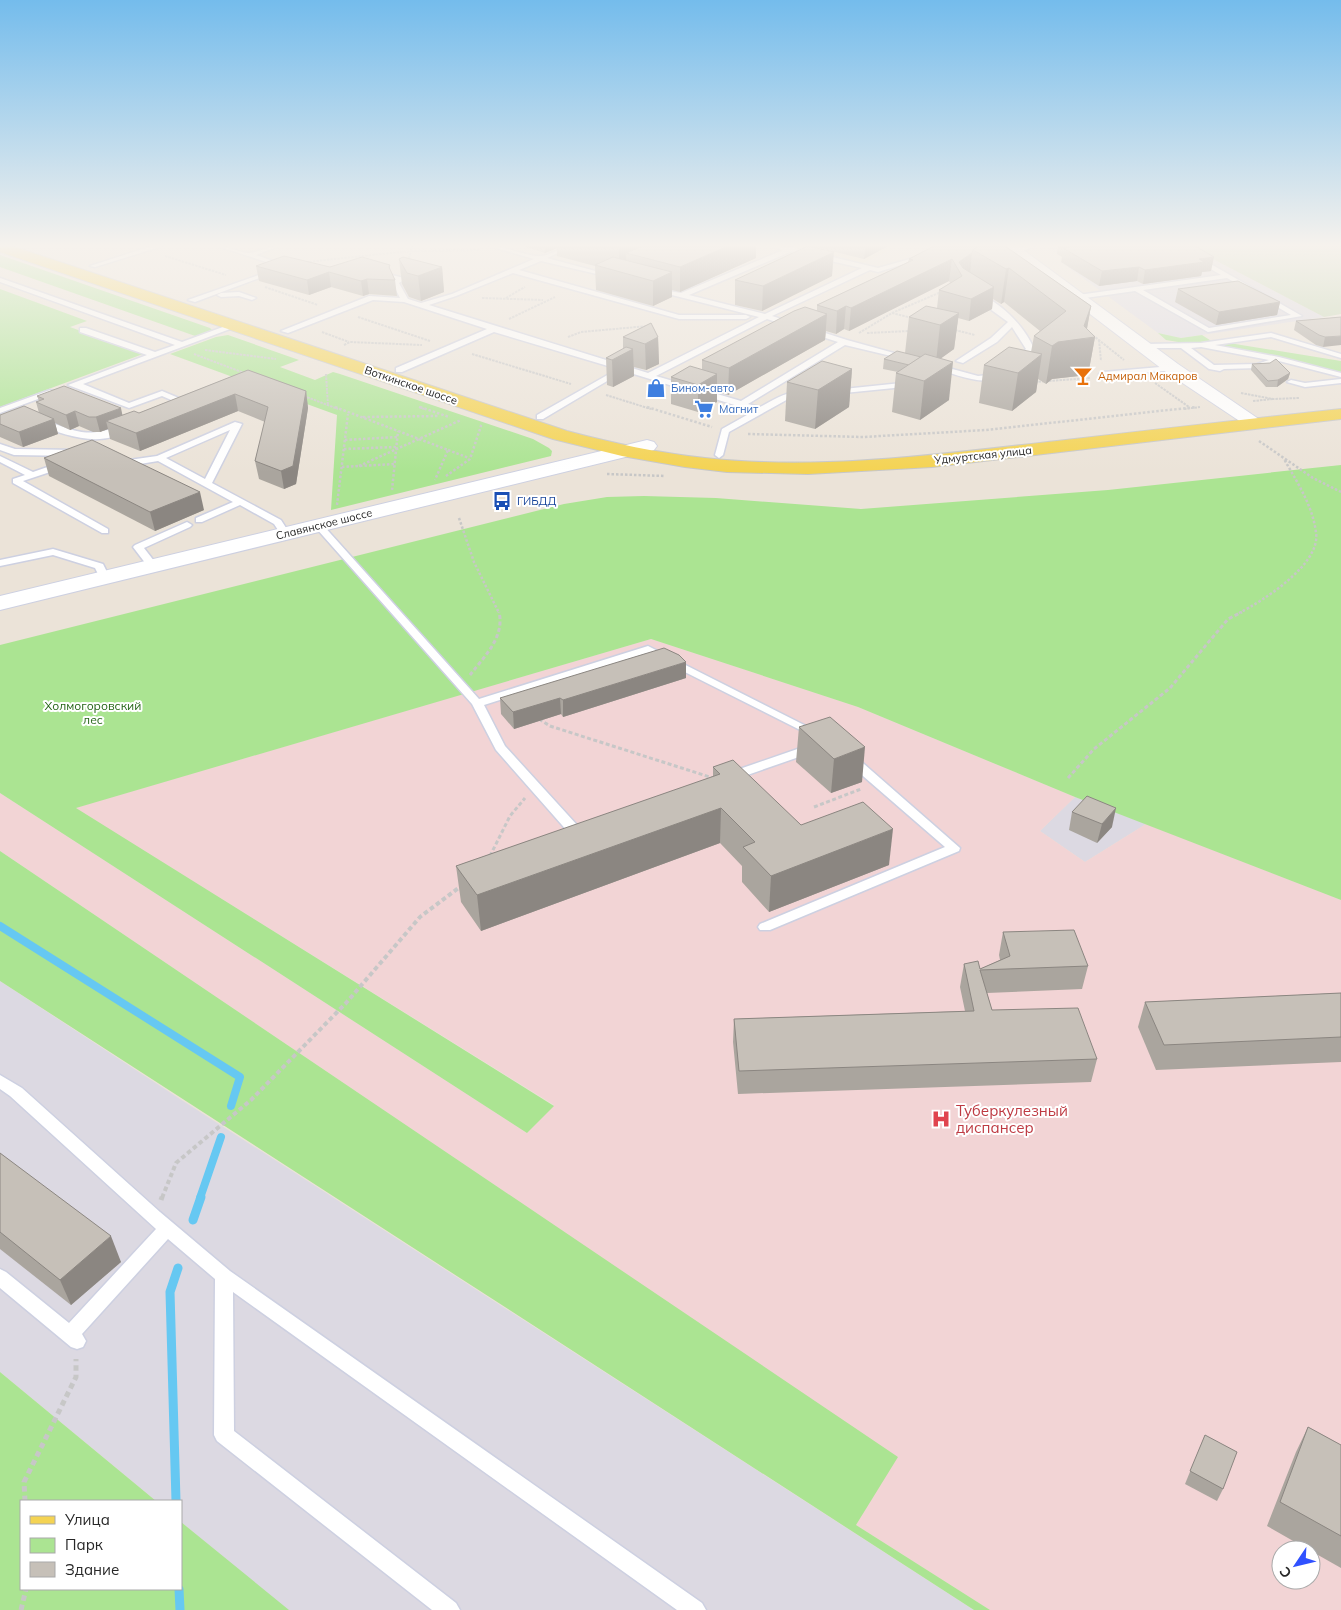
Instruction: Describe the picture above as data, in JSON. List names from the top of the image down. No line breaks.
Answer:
{"streets":{"main road":["Воткинское шоссе","Удмуртская улица","Славянское шоссе"]},"crossings":[["Воткинское шоссе","Удмуртская улица"],["Воткинское шоссе","Славянское шоссе"],["Удмуртская улица","Славянское шоссе"]],"parks":["Холмогоровский лес"],"places":{"bar":["Адмирал Макаров"],"shop":["Бином-авто"],"supermarket":["Магнит"],"bus stop":["ГИБДД"],"hospital":["Туберкулезный диспансер"]},"legend":["Улица","Парк","Здание"],"north":"bottom left"}
